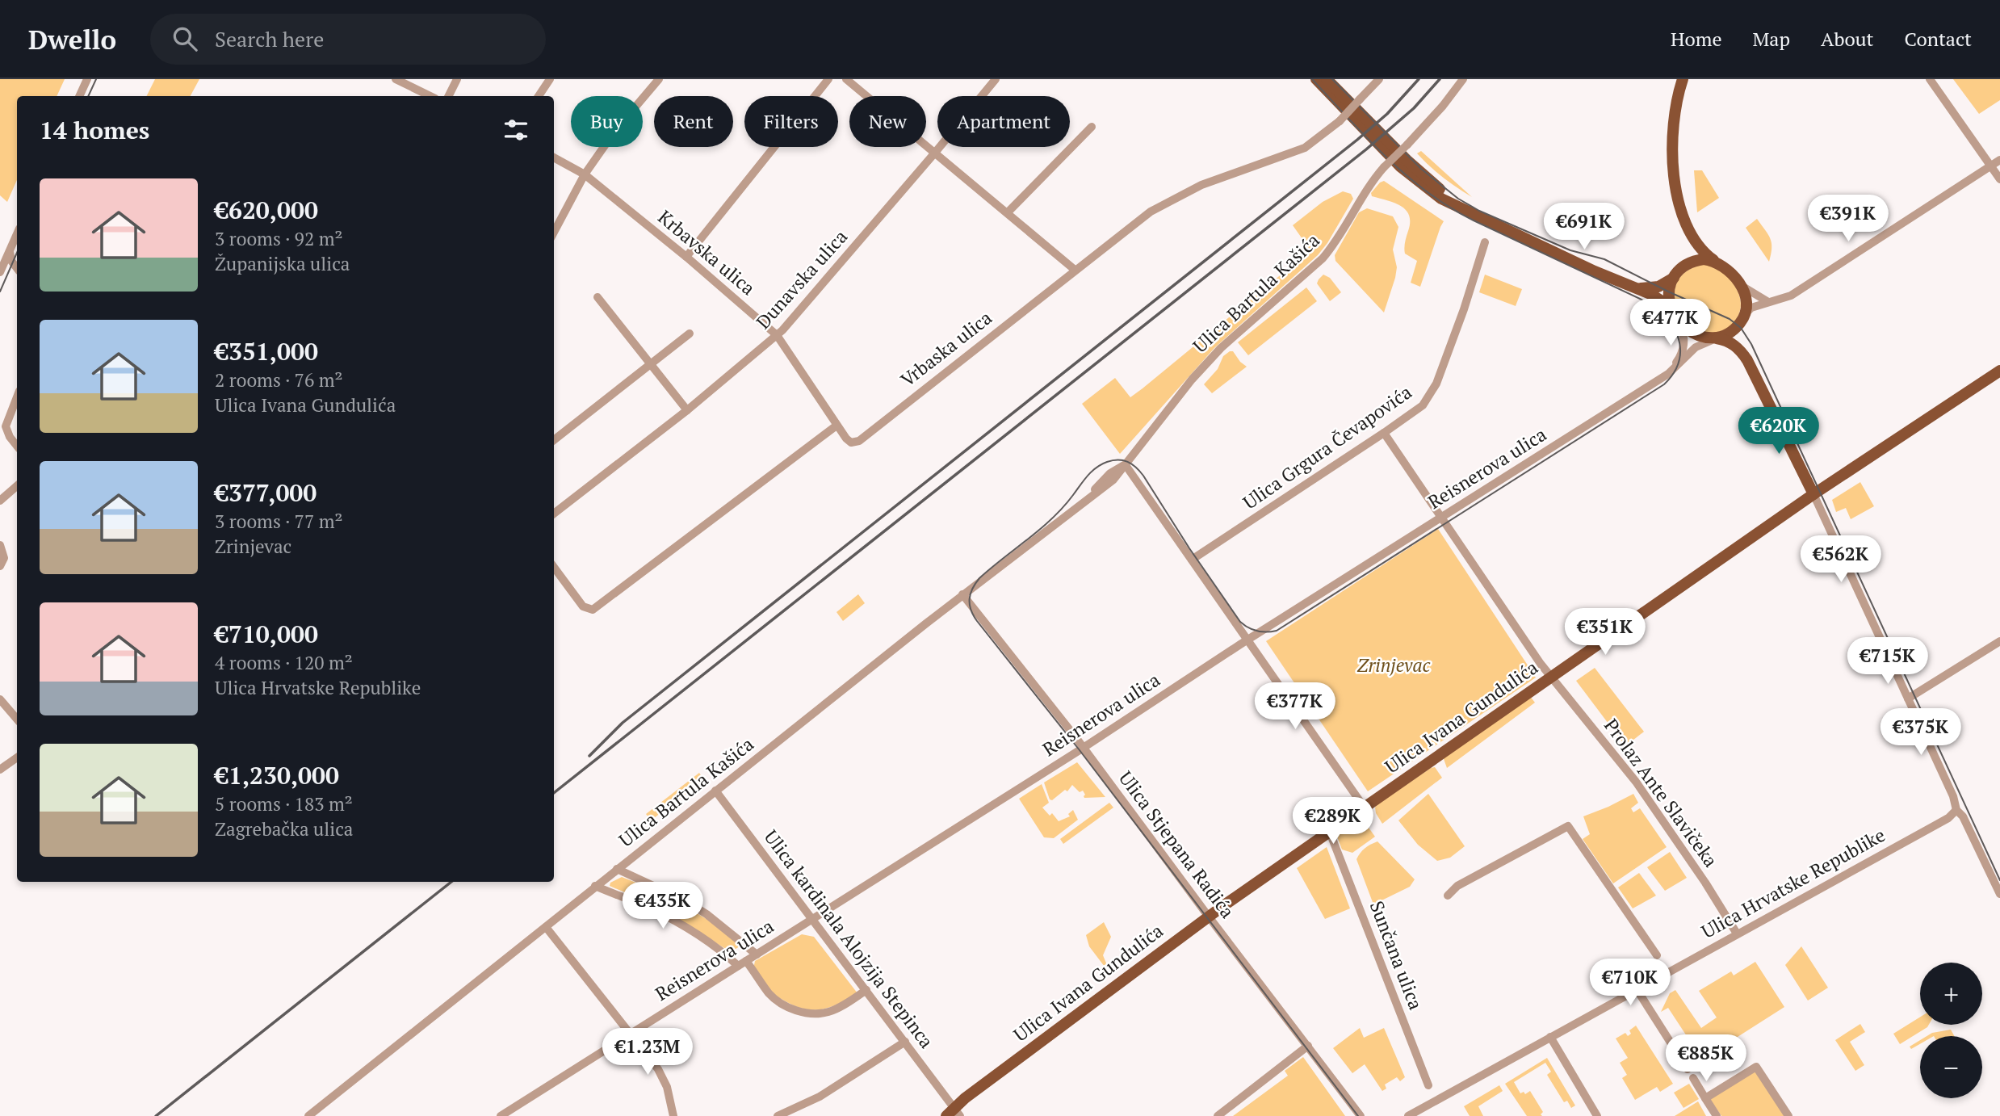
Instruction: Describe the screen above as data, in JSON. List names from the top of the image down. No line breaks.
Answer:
{"streets":{"main road":["Ulica Ivana Gundulića"],"street":["Krbavska ulica","Dunavska ulica","Ulica Bartula Kašića","Vrbaska ulica","Ulica Grgura Čevapovića","Reisnerova ulica","Prolaz Ante Slavičeka","Ulica Stjepana Radića","Ulica Hrvatske Republike","Ulica kardinala Alojzija Stepinca","Sunčana ulica"]},"crossings":[["Krbavska ulica","Dunavska ulica"],["Krbavska ulica","Vrbaska ulica"],["Ulica Bartula Kašića","Ulica Stjepana Radića"],["Ulica Bartula Kašića","Ulica kardinala Alojzija Stepinca"],["Reisnerova ulica","Ulica Stjepana Radića"],["Reisnerova ulica","Ulica kardinala Alojzija Stepinca"],["Ulica Ivana Gundulića","Prolaz Ante Slavičeka"],["Ulica Ivana Gundulića","Ulica Stjepana Radića"],["Ulica Ivana Gundulića","Ulica kardinala Alojzija Stepinca"],["Prolaz Ante Slavičeka","Ulica Hrvatske Republike"]],"parks":["Zrinjevac"],"page":{"header":"Dwello","search":"Search here","nav":["Home","Map","About","Contact"],"chip":["Buy","Rent","Filters","New","Apartment"],"heading":"14 homes","list":[{"name":"€620,000","note":"3 rooms · 92 m² · Županijska ulica"},{"name":"€351,000","note":"2 rooms · 76 m² · Ulica Ivana Gundulića"},{"name":"€377,000","note":"3 rooms · 77 m² · Zrinjevac"},{"name":"€710,000","note":"4 rooms · 120 m² · Ulica Hrvatske Republike"},{"name":"€1,230,000","note":"5 rooms · 183 m² · Zagrebačka ulica"}],"price":["€391K","€691K","€477K","€620K","€562K","€351K","€715K","€377K","€375K","€289K","€435K","€710K","€1.23M","€885K"],"map_buttons":["+","−"]}}
